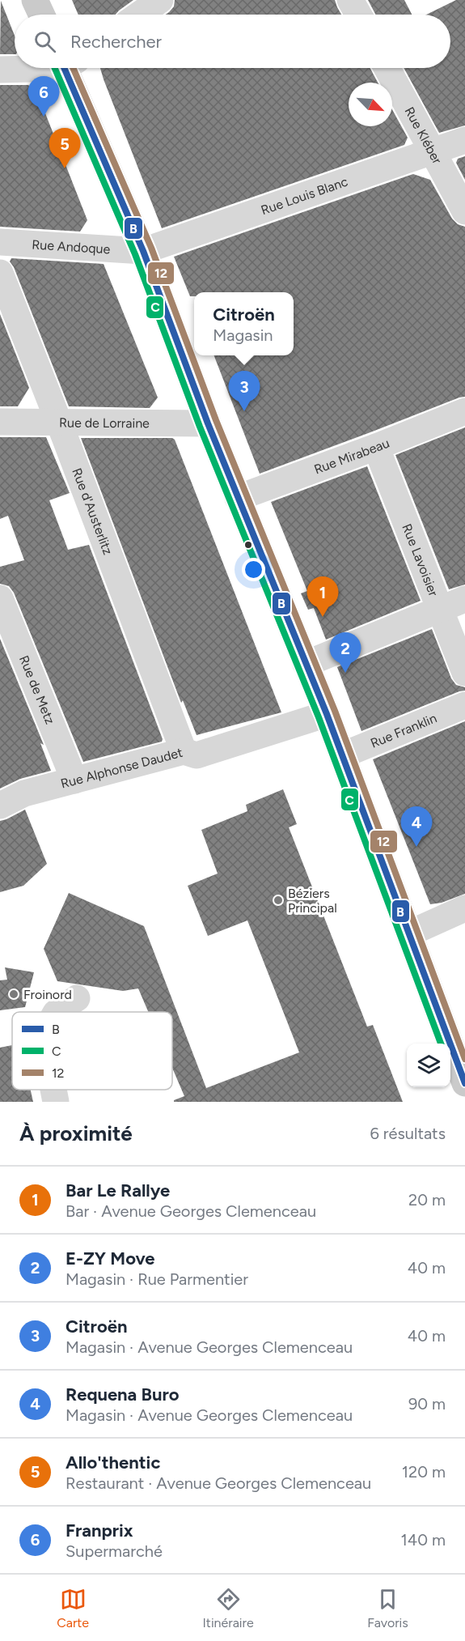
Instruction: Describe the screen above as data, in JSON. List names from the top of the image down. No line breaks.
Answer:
{"streets":{"street":["Rue Kléber","Rue Louis Blanc","Rue Andoque","Rue de Lorraine","Rue Mirabeau","Rue d'Austerlitz","Rue Lavoisier","Rue de Metz","Rue Franklin","Rue Alphonse Daudet"]},"crossings":[["Rue Kléber","Rue Louis Blanc"],["Rue Louis Blanc","Rue Andoque"],["Rue de Lorraine","Rue d'Austerlitz"],["Rue Mirabeau","Rue Lavoisier"],["Rue d'Austerlitz","Rue Alphonse Daudet"],["Rue de Metz","Rue Alphonse Daudet"]],"places":["Béziers Principal","Froinord"],"lines":["transit line B","transit line C","transit line 12"],"legend":["B","C","12"],"north":"bottom right","page":{"search":"Rechercher","pins":["6","5","3","1","2","4"],"popup":["Citroën","Magasin"],"heading":["À proximité","6 résultats"],"list":[{"mark":"1","name":"Bar Le Rallye","note":"Bar · Avenue Georges Clemenceau","value":"20 m"},{"mark":"2","name":"E-ZY Move","note":"Magasin · Rue Parmentier","value":"40 m"},{"mark":"3","name":"Citroën","note":"Magasin · Avenue Georges Clemenceau","value":"40 m"},{"mark":"4","name":"Requena Buro","note":"Magasin · Avenue Georges Clemenceau","value":"90 m"},{"mark":"5","name":"Allo'thentic","note":"Restaurant · Avenue Georges Clemenceau","value":"120 m"},{"mark":"6","name":"Franprix","note":"Supermarché","value":"140 m"}],"nav":["Carte","Itinéraire","Favoris"]}}
